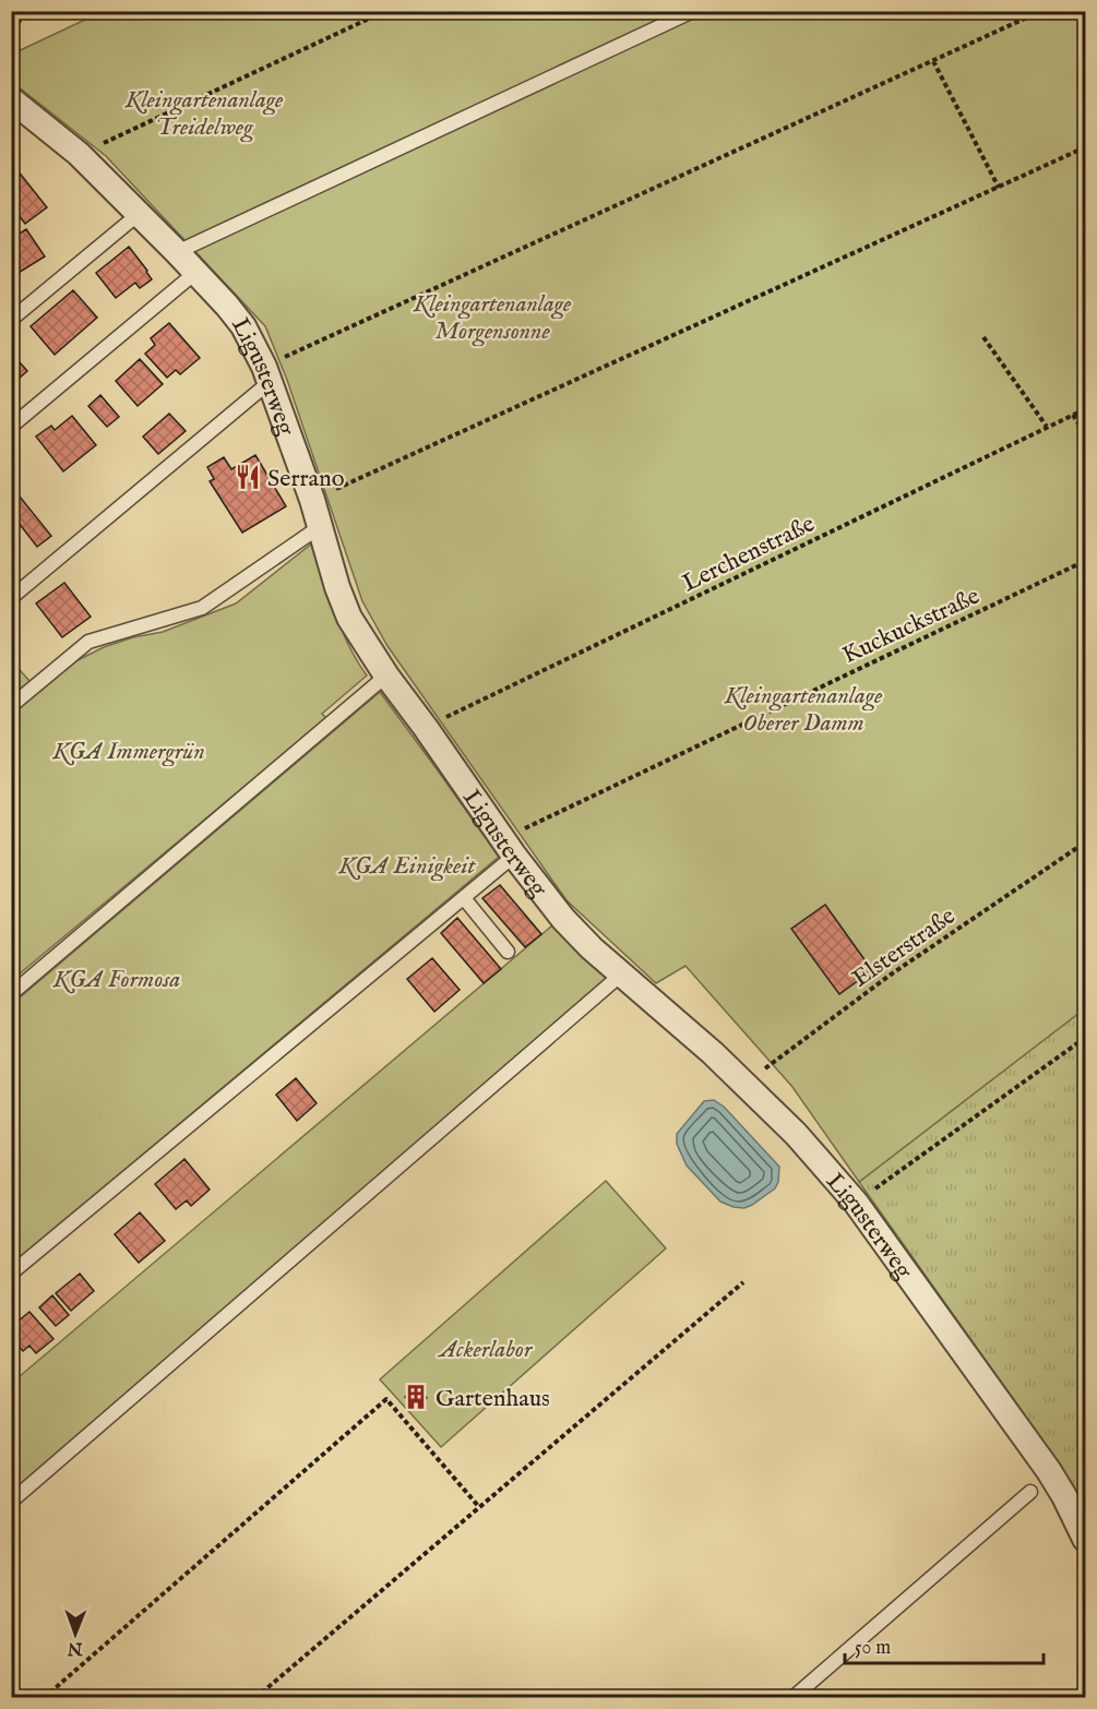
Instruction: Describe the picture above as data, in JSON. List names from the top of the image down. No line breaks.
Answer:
{"streets":{"street":["Ligusterweg"],"path":["Lerchenstraße","Kuckuckstraße","Elsterstraße"]},"crossings":[["Ligusterweg","Lerchenstraße"],["Ligusterweg","Kuckuckstraße"],["Ligusterweg","Elsterstraße"]],"parks":["Kleingartenanlage Treidelweg","Kleingartenanlage Morgensonne","Kleingartenanlage Oberer Damm","KGA Immergrün","KGA Einigkeit","KGA Formosa","Ackerlabor"],"places":{"restaurant":["Serrano"],"building":["Gartenhaus"]},"scale_bar":"50 m","north":"bottom"}
